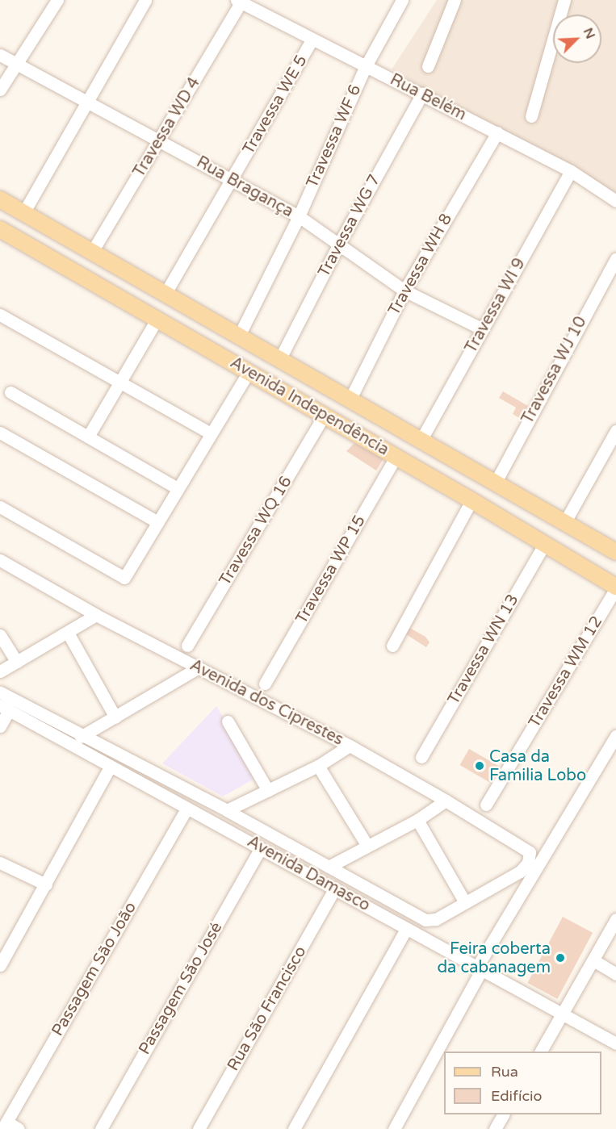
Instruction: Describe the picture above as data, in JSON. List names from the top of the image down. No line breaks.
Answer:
{"streets":{"main road":["Avenida Independência"],"street":["Rua Belém","Travessa WE 5","Travessa WD 4","Travessa WF 6","Rua Bragança","Travessa WG 7","Travessa WH 8","Travessa WI 9","Travessa WJ 10","Travessa WQ 16","Travessa WP 15","Travessa WN 13","Travessa WM 12","Avenida dos Ciprestes","Avenida Damasco","Passagem São João","Passagem São José","Rua São Francisco"]},"crossings":[["Rua Belém","Travessa WE 5"],["Rua Belém","Travessa WD 4"],["Rua Belém","Travessa WF 6"],["Rua Belém","Travessa WG 7"],["Rua Belém","Travessa WH 8"],["Rua Belém","Travessa WI 9"],["Travessa WE 5","Rua Bragança"],["Travessa WE 5","Avenida Independência"],["Travessa WD 4","Rua Bragança"],["Travessa WD 4","Avenida Independência"],["Travessa WF 6","Rua Bragança"],["Travessa WF 6","Avenida Independência"],["Rua Bragança","Travessa WG 7"],["Rua Bragança","Travessa WH 8"],["Rua Bragança","Travessa WI 9"],["Travessa WG 7","Avenida Independência"],["Travessa WH 8","Avenida Independência"],["Travessa WI 9","Avenida Independência"],["Travessa WJ 10","Avenida Independência"],["Avenida Independência","Travessa WQ 16"],["Avenida Independência","Travessa WP 15"],["Avenida Independência","Travessa WN 13"],["Avenida Independência","Travessa WM 12"],["Avenida dos Ciprestes","Avenida Damasco"],["Avenida Damasco","Passagem São João"],["Avenida Damasco","Passagem São José"],["Avenida Damasco","Rua São Francisco"]],"places":["Casa da Familia Lobo","Feira coberta da cabanagem"],"legend":["Rua","Edifício"],"north":"top right"}
